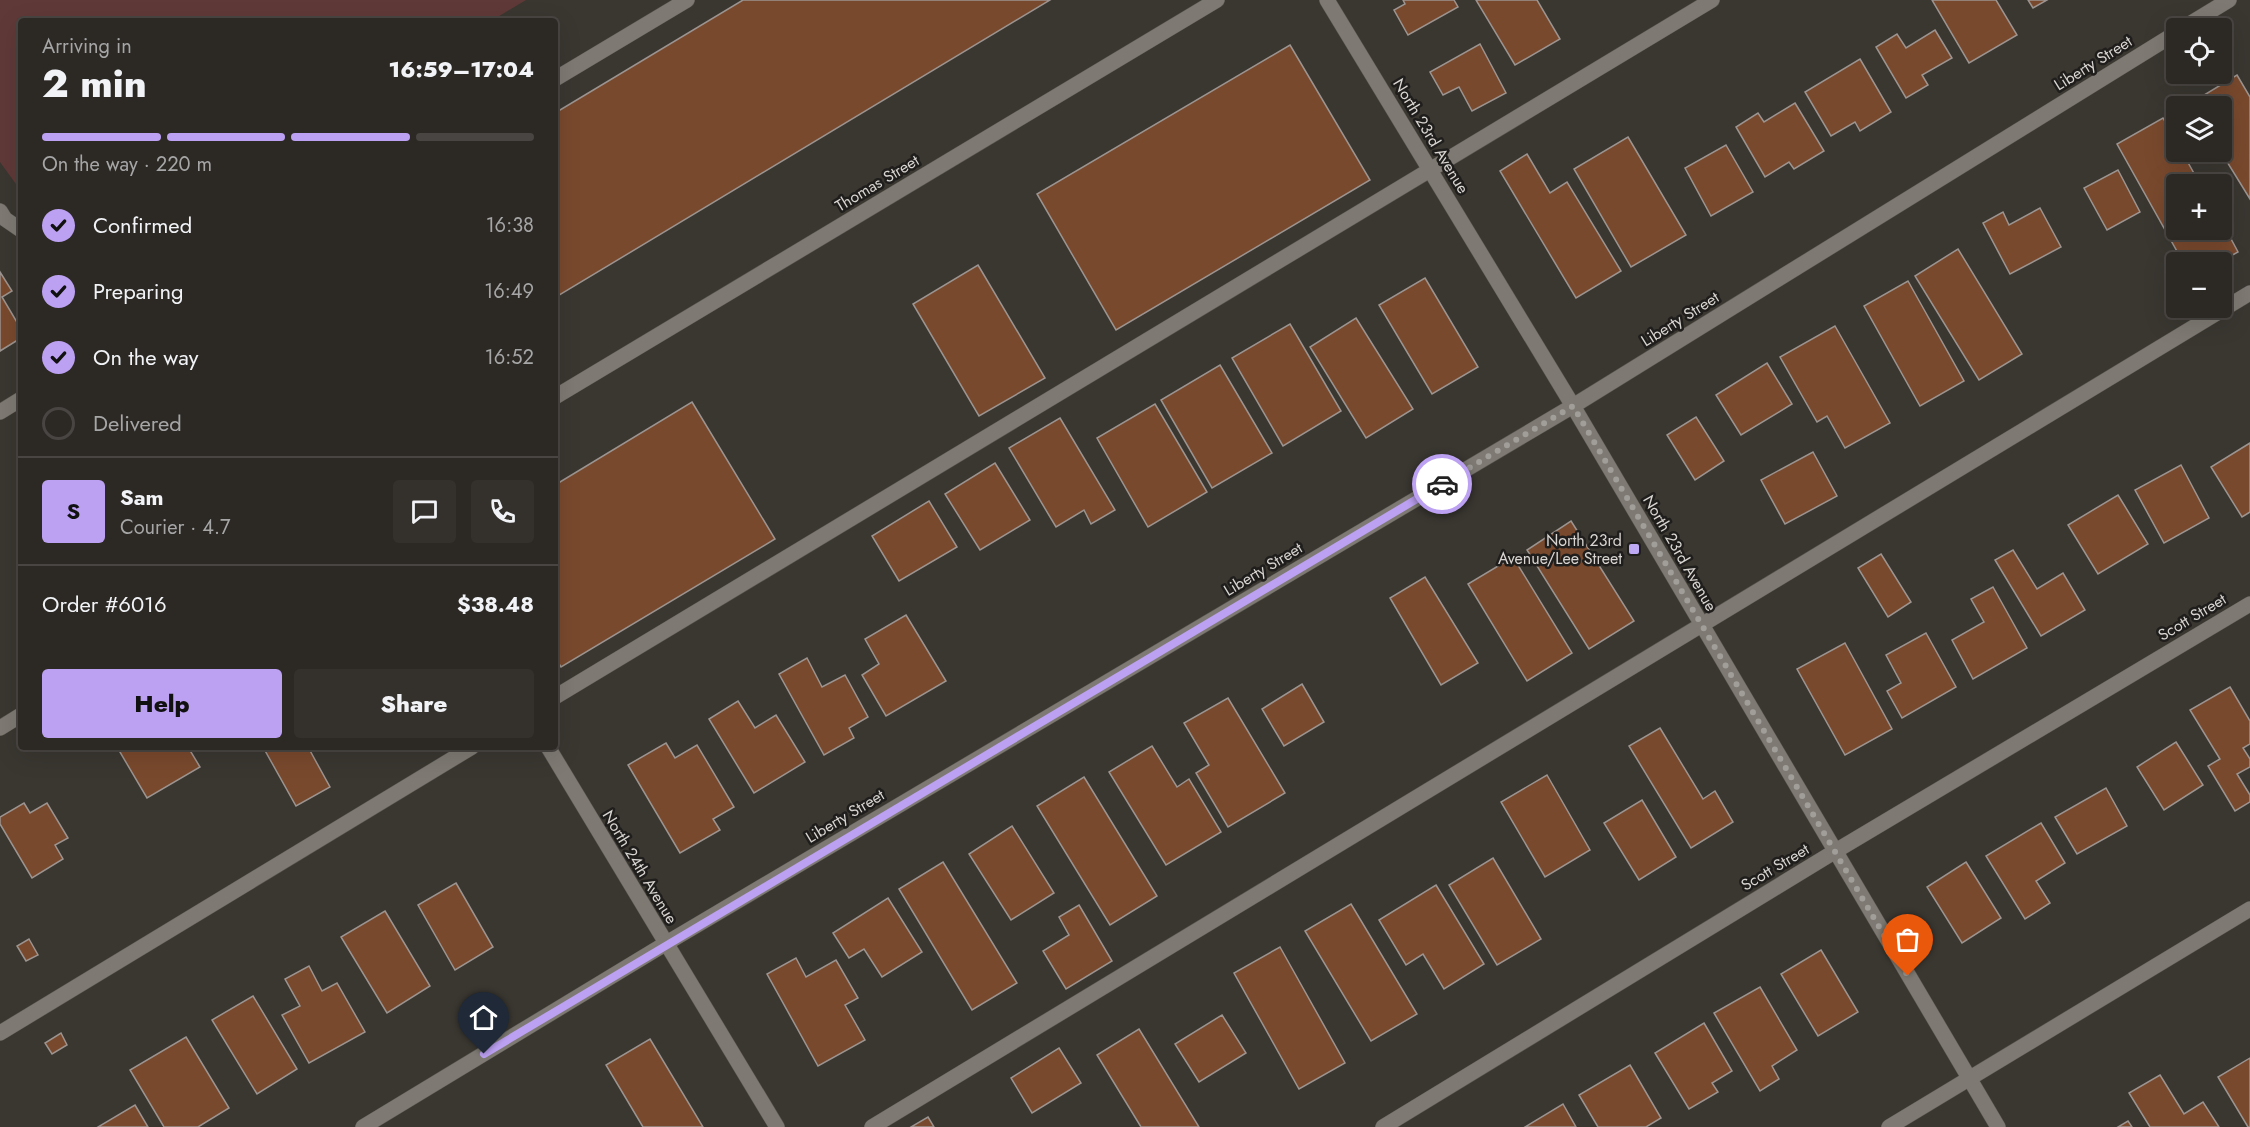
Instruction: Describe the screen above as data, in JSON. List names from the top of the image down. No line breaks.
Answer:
{"streets":{"street":["Liberty Street","North 23rd Avenue","Thomas Street","Scott Street","North 24th Avenue"]},"crossings":[["Liberty Street","North 23rd Avenue"],["Liberty Street","North 24th Avenue"],["North 23rd Avenue","Scott Street"]],"places":{"transit":["North 23rd Avenue/Lee Street"]},"page":{"map_buttons":["+","−"],"heading":["2 min","Arriving in","16:59–17:04"],"panel":["Sam","Courier · 4.7","Order #6016","$38.48"],"bar":"On the way · 220 m","list":[["Confirmed","16:38"],["Preparing","16:49"],["On the way","16:52"],"Delivered"],"round":"S","buttons":["Help","Share"]}}
